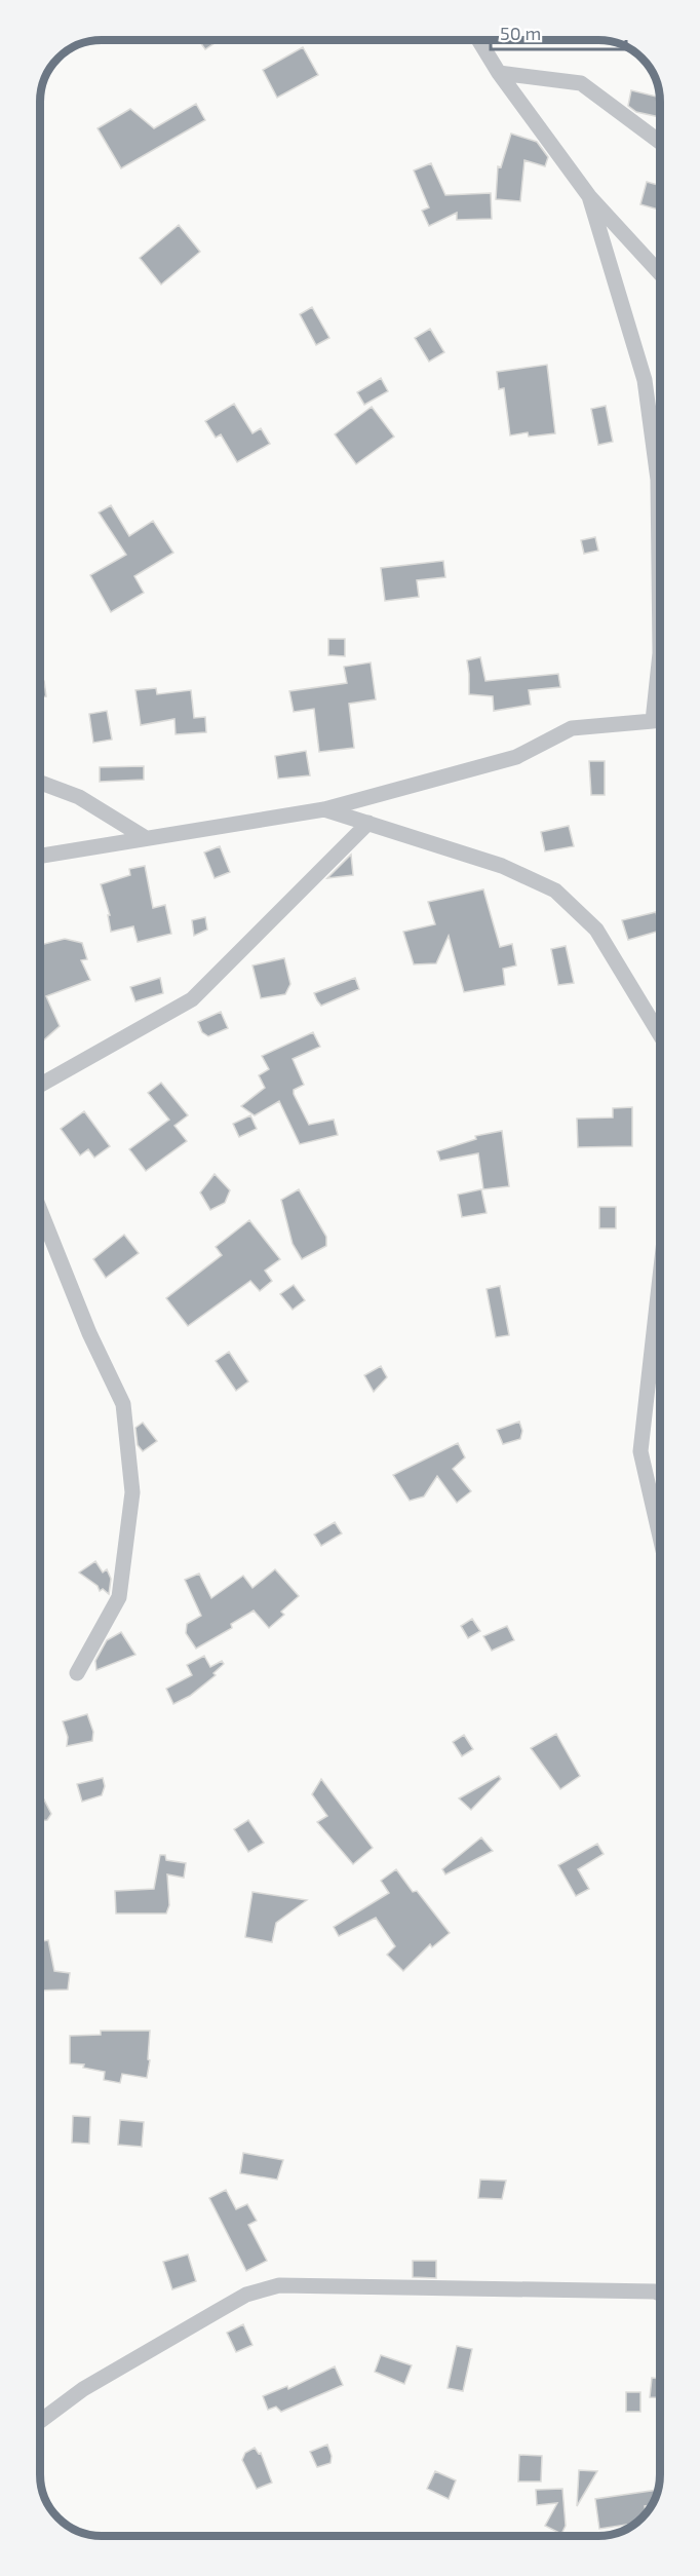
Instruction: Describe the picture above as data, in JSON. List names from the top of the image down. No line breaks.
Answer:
{"scale_bar":"50 m"}
